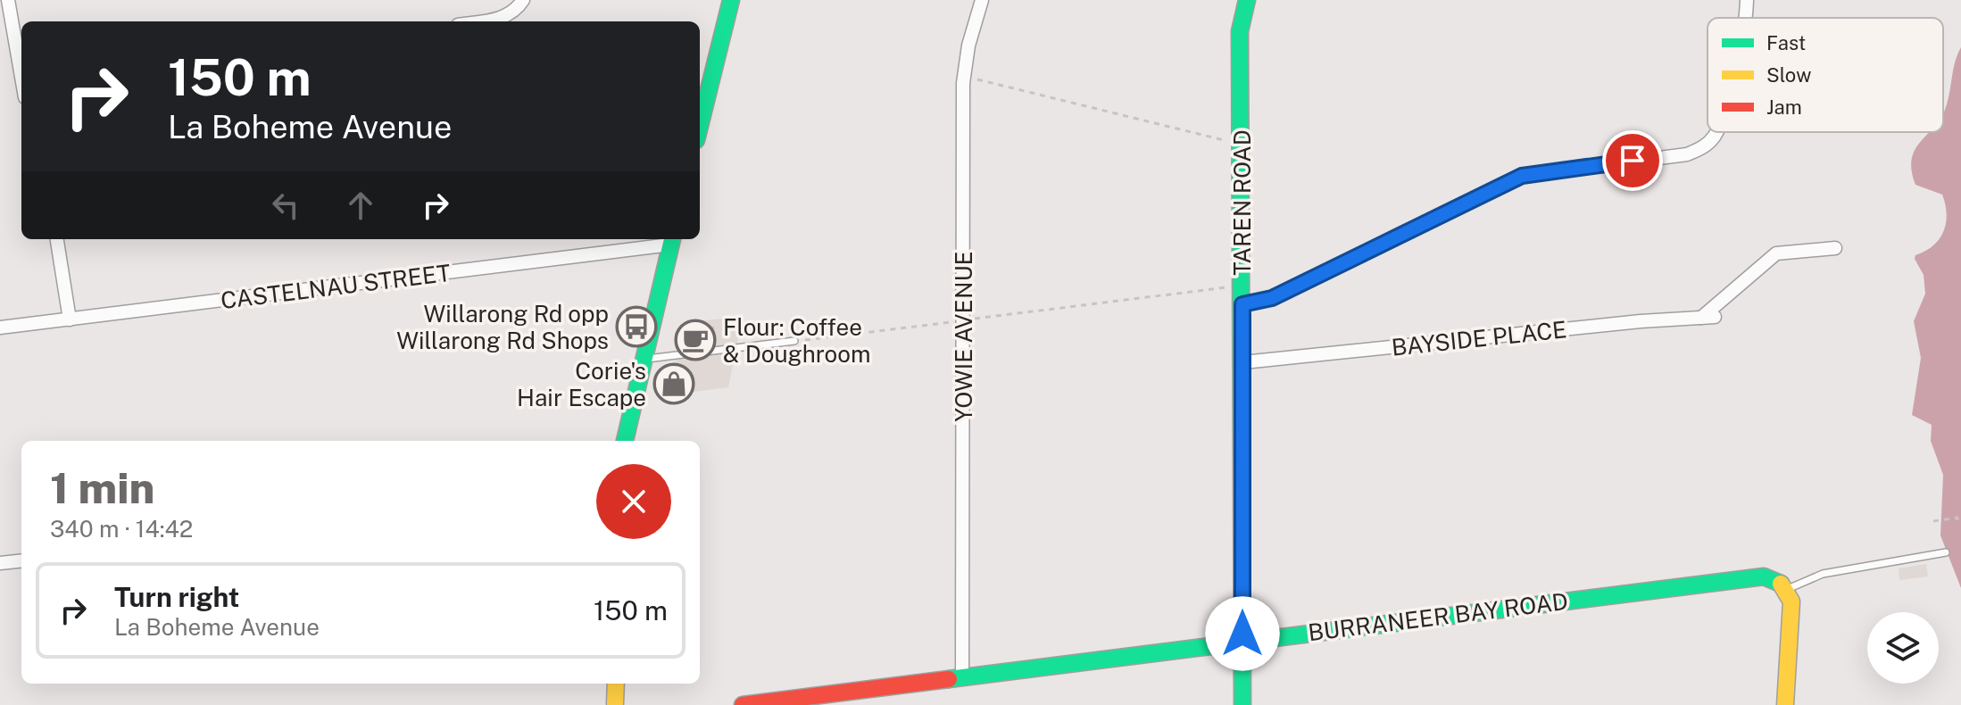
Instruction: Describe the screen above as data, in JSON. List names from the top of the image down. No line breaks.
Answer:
{"streets":{"street":["TAREN ROAD","CASTELNAU STREET","YOWIE AVENUE","BAYSIDE PLACE","BURRANEER BAY ROAD"]},"crossings":[["TAREN ROAD","BAYSIDE PLACE"],["TAREN ROAD","BURRANEER BAY ROAD"],["YOWIE AVENUE","BURRANEER BAY ROAD"]],"places":{"bus stop":["Willarong Rd opp Willarong Rd Shops"],"cafe":["Flour: Coffee & Doughroom"],"shop":["Corie's Hair Escape"]},"legend":["Fast","Slow","Jam"],"page":{"turn":["150 m","La Boheme Avenue"],"heading":["1 min","340 m · 14:42"],"list":[{"name":"Turn right","note":"La Boheme Avenue","value":"150 m"}]}}
